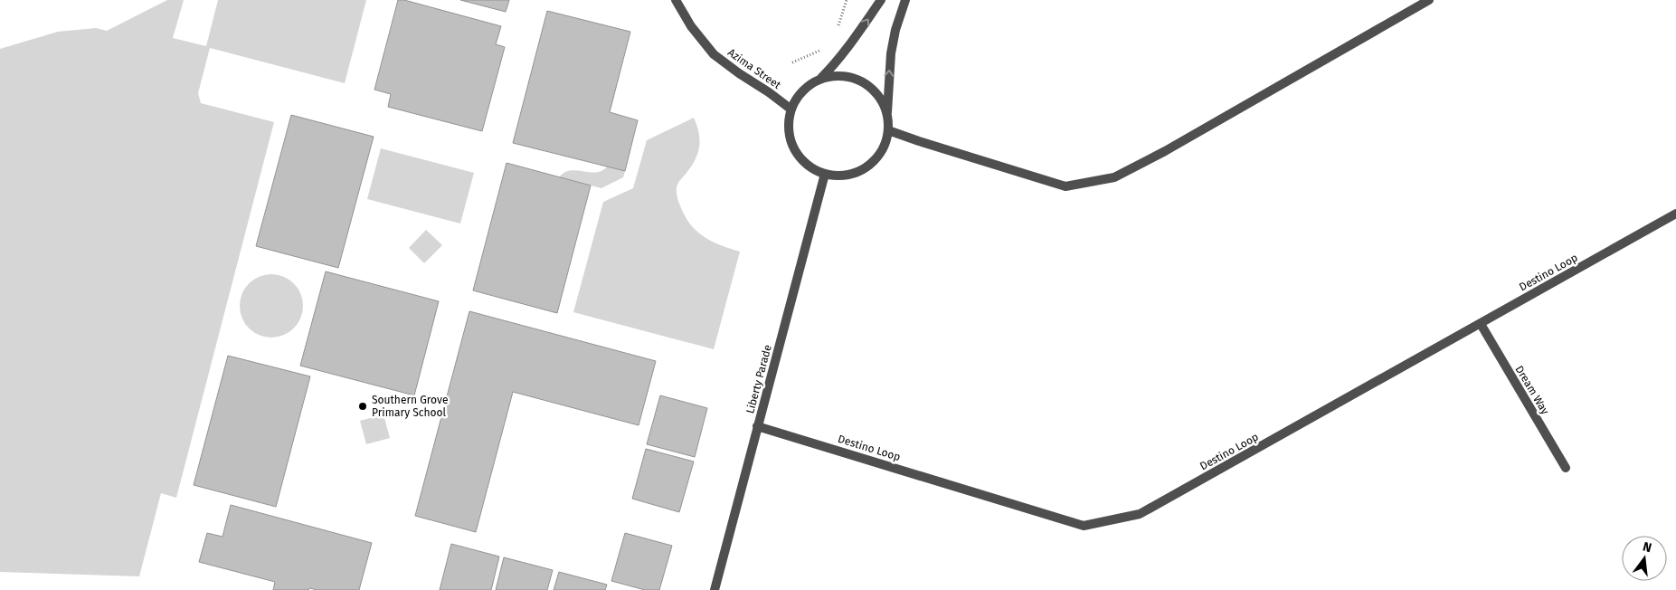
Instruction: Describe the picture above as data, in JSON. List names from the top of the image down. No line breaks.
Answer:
{"streets":{"street":["Azima Street","Destino Loop","Liberty Parade","Dream Way"]},"crossings":[["Azima Street","Liberty Parade"],["Destino Loop","Liberty Parade"],["Destino Loop","Dream Way"]],"places":["Southern Grove Primary School"],"north":"top"}
